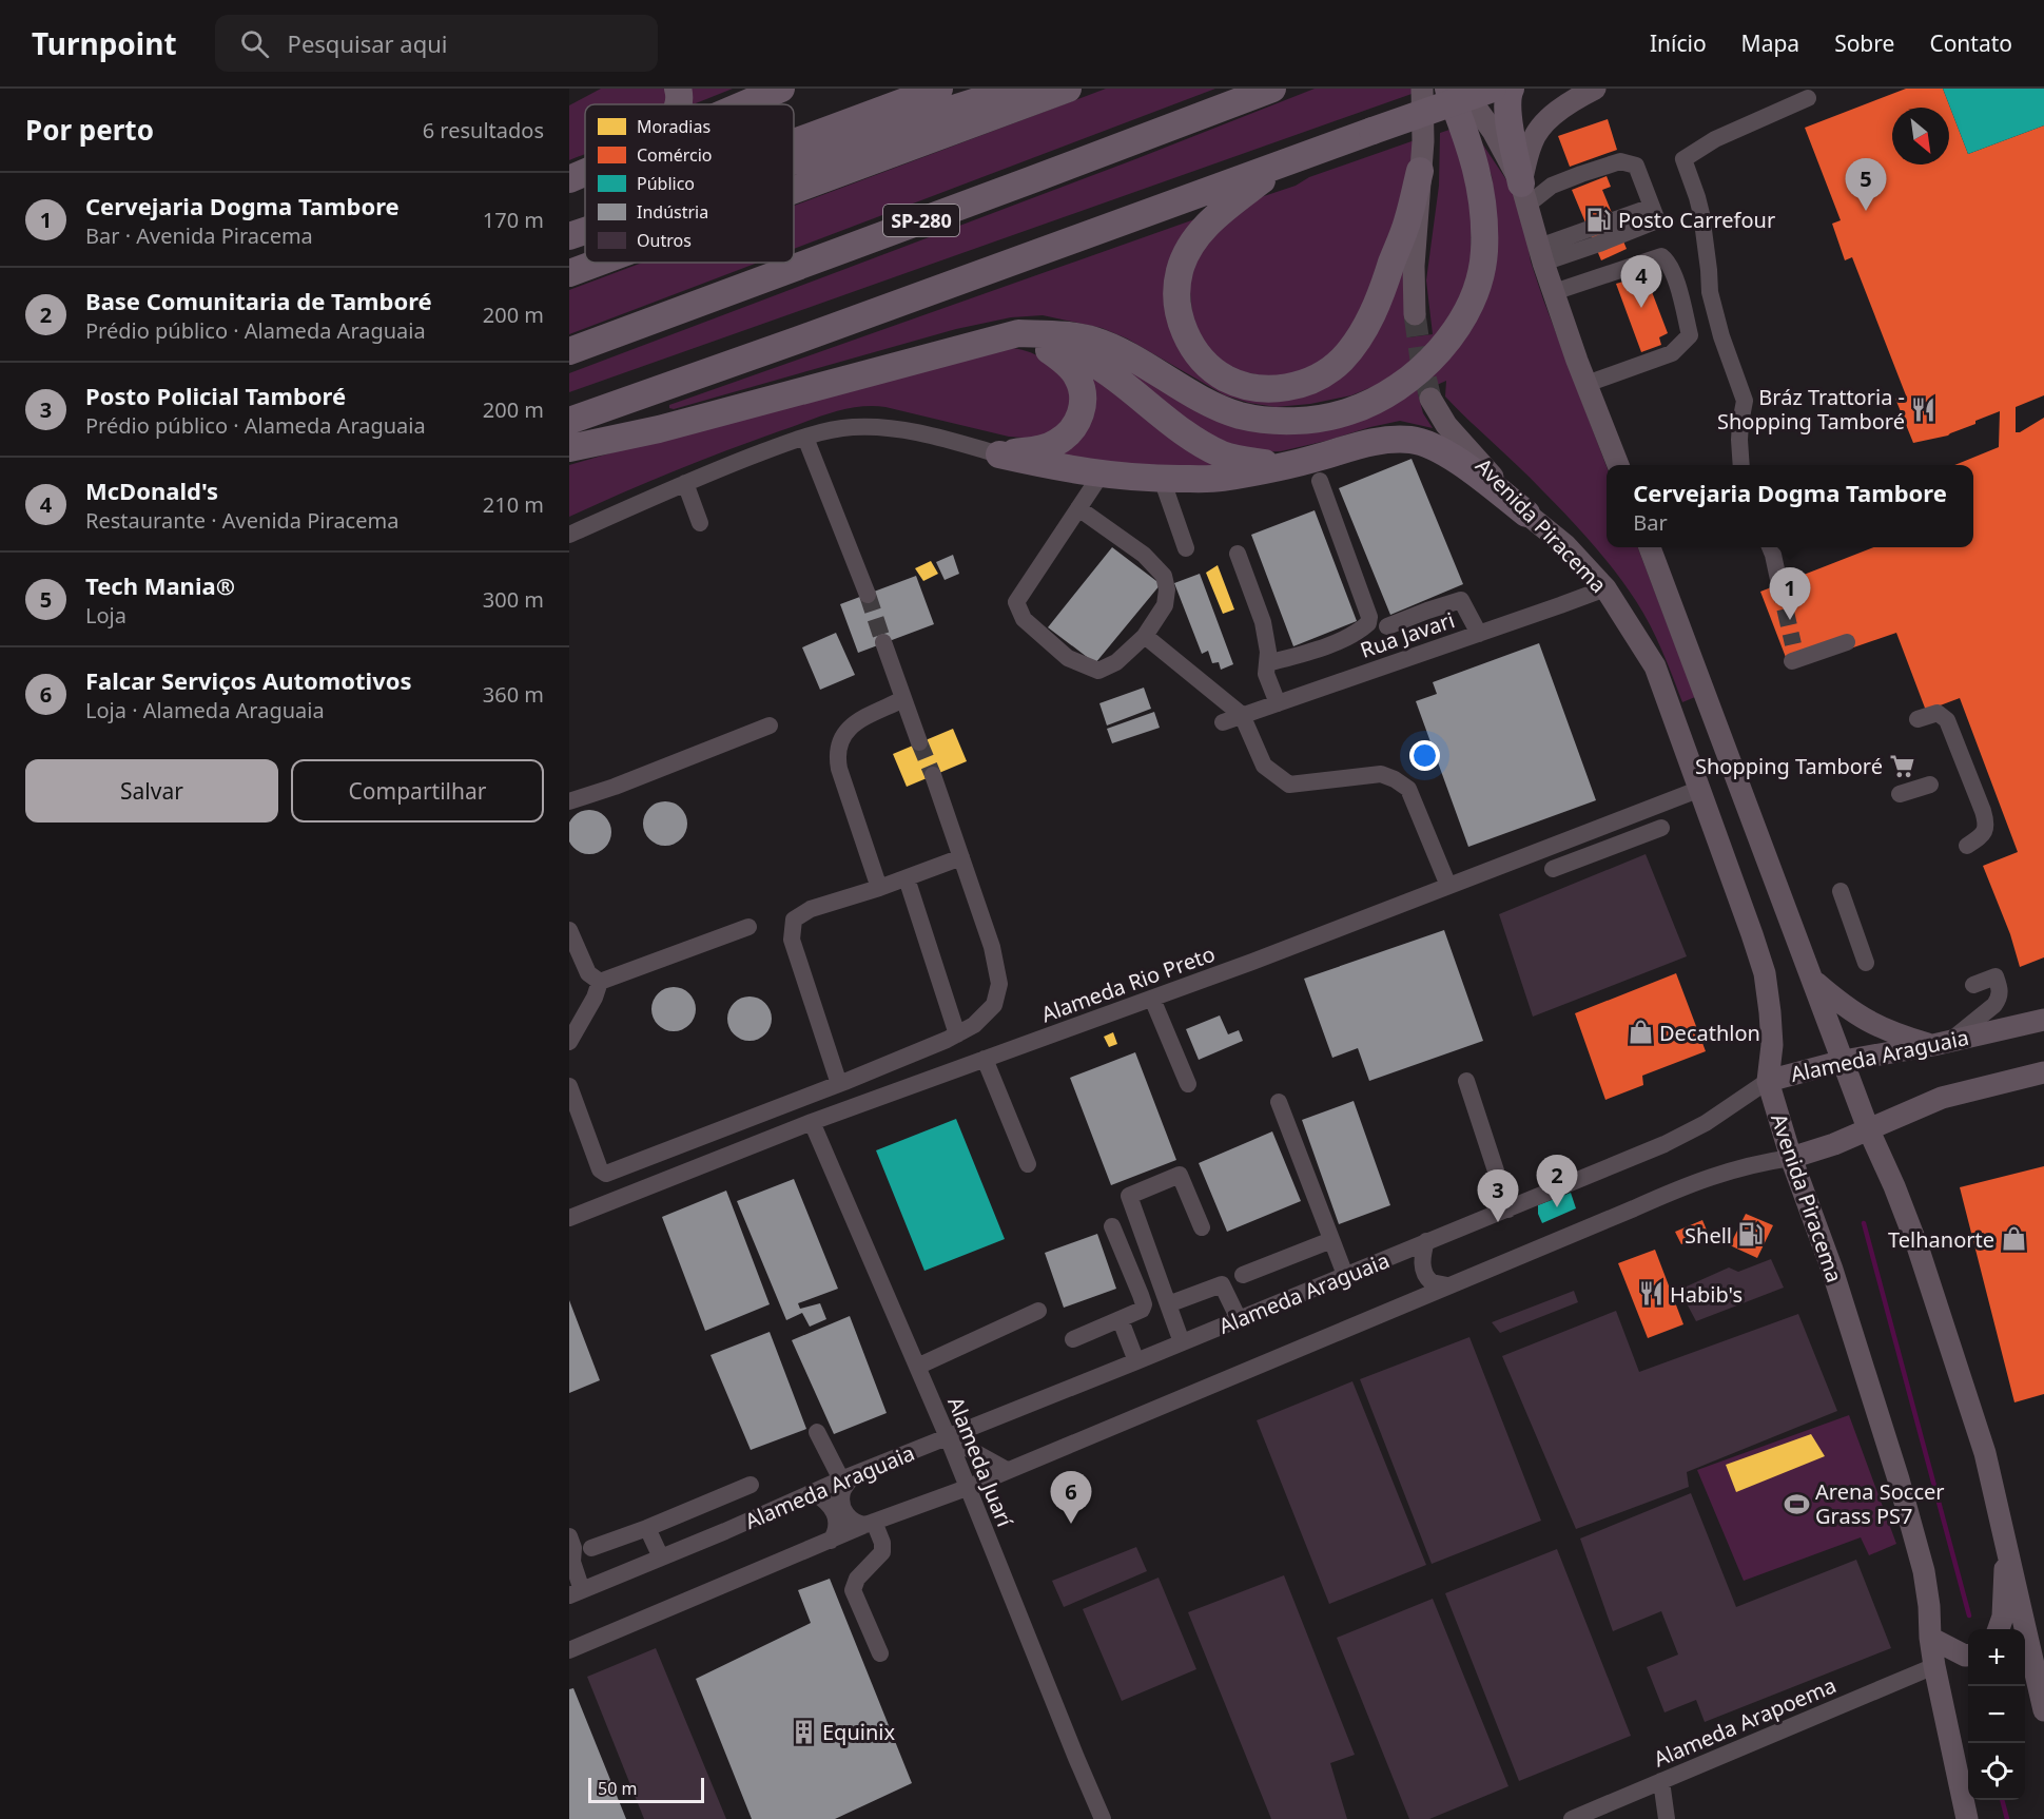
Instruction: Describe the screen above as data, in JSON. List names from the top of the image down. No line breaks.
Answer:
{"streets":{"highway":["SP-280"],"main road":["Avenida Piracema","Alameda Araguaia"],"street":["Rua Javari","Alameda Rio Preto","Alameda Juarí","Alameda Arapoema"]},"crossings":[["Avenida Piracema","Rua Javari"],["Avenida Piracema","Alameda Rio Preto"],["Avenida Piracema","Alameda Araguaia"],["Avenida Piracema","Alameda Arapoema"],["Alameda Rio Preto","Alameda Juarí"],["Alameda Araguaia","Alameda Juarí"]],"places":{"fuel station":["Posto Carrefour","Shell"],"restaurant":["Bráz Trattoria - Shopping Tamboré","Habib's"],"supermarket":["Shopping Tamboré"],"shop":["Decathlon","Telhanorte"],"sports":["Arena Soccer Grass PS7"],"building":["Equinix"]},"legend":["Moradias","Comércio","Público","Indústria","Outros"],"scale_bar":"50 m","north":"bottom right","page":{"header":"Turnpoint","search":"Pesquisar aqui","nav":["Início","Mapa","Sobre","Contato"],"heading":["Por perto","6 resultados"],"pins":["5","4","1","2","3","6"],"list":[{"mark":"1","name":"Cervejaria Dogma Tambore","note":"Bar · Avenida Piracema","value":"170 m"},{"mark":"2","name":"Base Comunitaria de Tamboré","note":"Prédio público · Alameda Araguaia","value":"200 m"},{"mark":"3","name":"Posto Policial Tamboré","note":"Prédio público · Alameda Araguaia","value":"200 m"},{"mark":"4","name":"McDonald's","note":"Restaurante · Avenida Piracema","value":"210 m"},{"mark":"5","name":"Tech Mania®","note":"Loja","value":"300 m"},{"mark":"6","name":"Falcar Serviços Automotivos","note":"Loja · Alameda Araguaia","value":"360 m"}],"popup":["Cervejaria Dogma Tambore","Bar"],"buttons":["Salvar","Compartilhar"],"map_buttons":["+","−"],"scale":"50 m"}}
